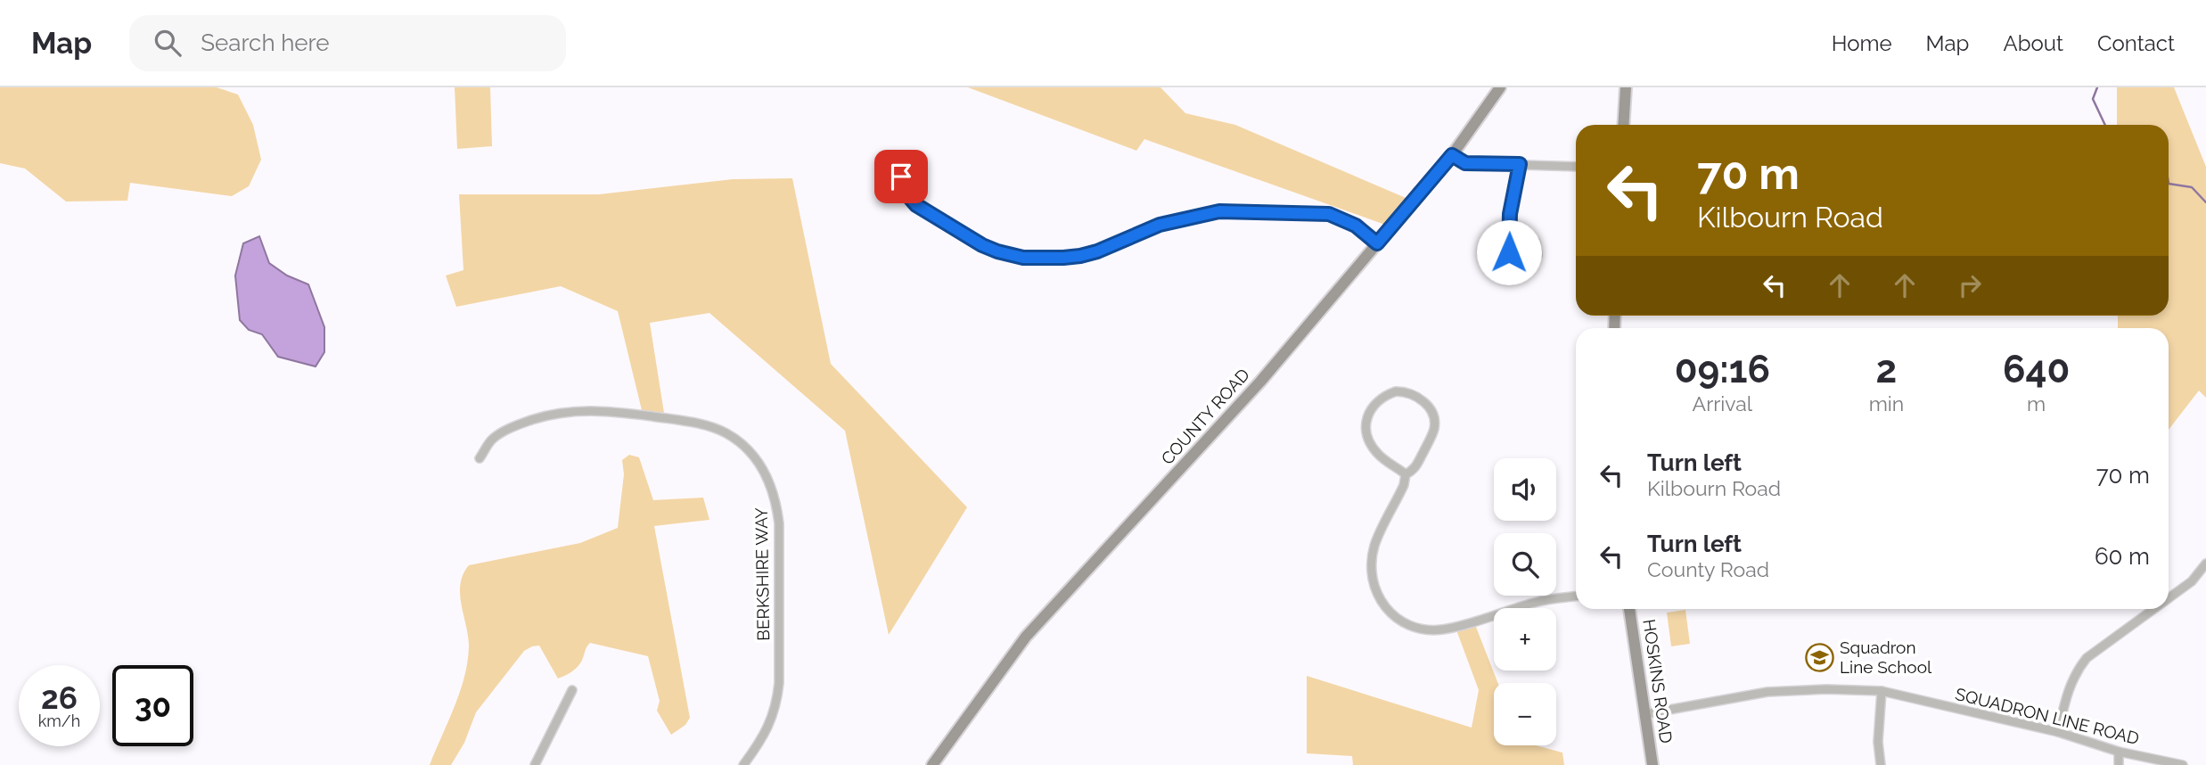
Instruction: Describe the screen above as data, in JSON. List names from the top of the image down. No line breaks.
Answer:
{"streets":{"street":["COUNTY ROAD","BERKSHIRE WAY","HOSKINS ROAD","SQUADRON LINE ROAD"]},"crossings":[["HOSKINS ROAD","SQUADRON LINE ROAD"]],"places":{"school or university":["Squadron Line School"]},"page":{"header":"Map","search":"Search here","nav":["Home","Map","About","Contact"],"turn":["70 m","Kilbourn Road"],"eta":["09:16","Arrival","2","min","640","m"],"list":[{"name":"Turn left","note":"Kilbourn Road","value":"70 m"},{"name":"Turn left","note":"County Road","value":"60 m"}],"map_buttons":["+","−"],"speed":"26 km/h","limit":"30"}}
